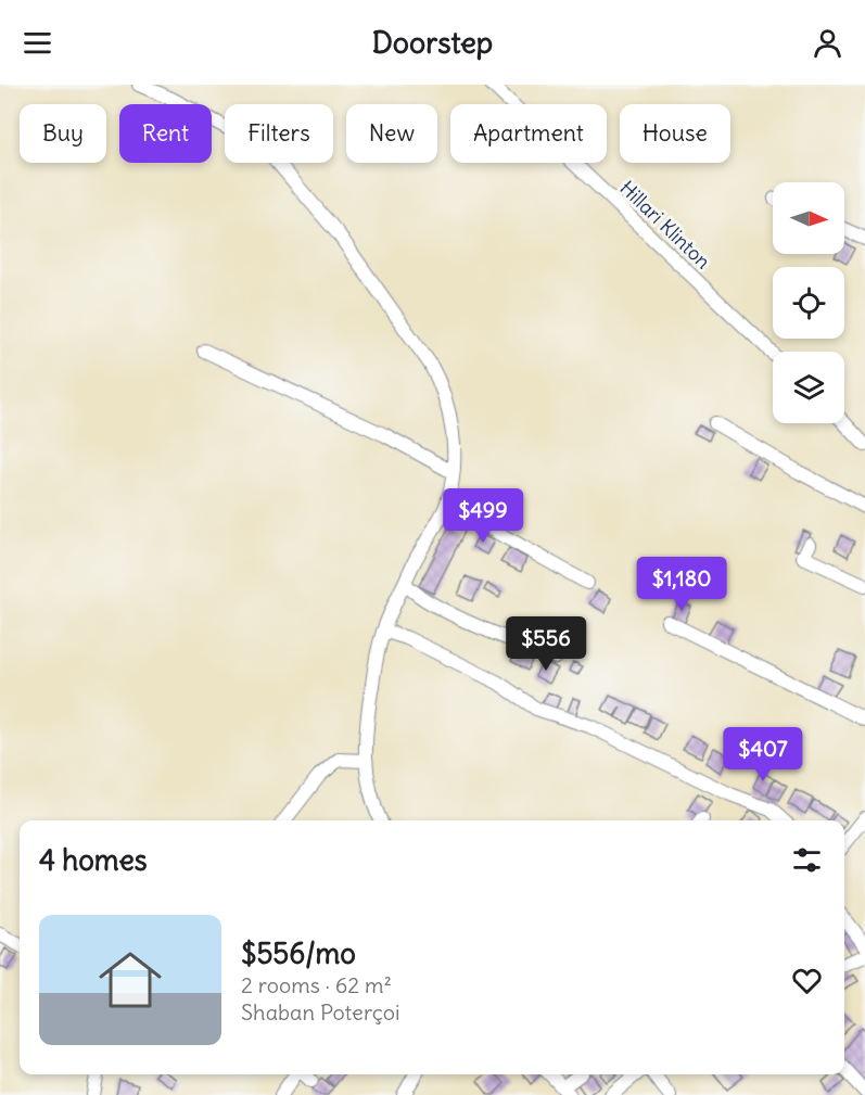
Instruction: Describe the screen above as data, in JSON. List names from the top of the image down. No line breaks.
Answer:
{"streets":{"street":["Hillari Klinton"]},"north":"right","page":{"header":"Doorstep","chip":["Buy","Rent","Filters","New","Apartment","House"],"price":["$499","$1,180","$556","$407"],"heading":"4 homes","list":[{"name":"$556/mo","note":"2 rooms · 62 m² · Shaban Poterçoi"}]}}
